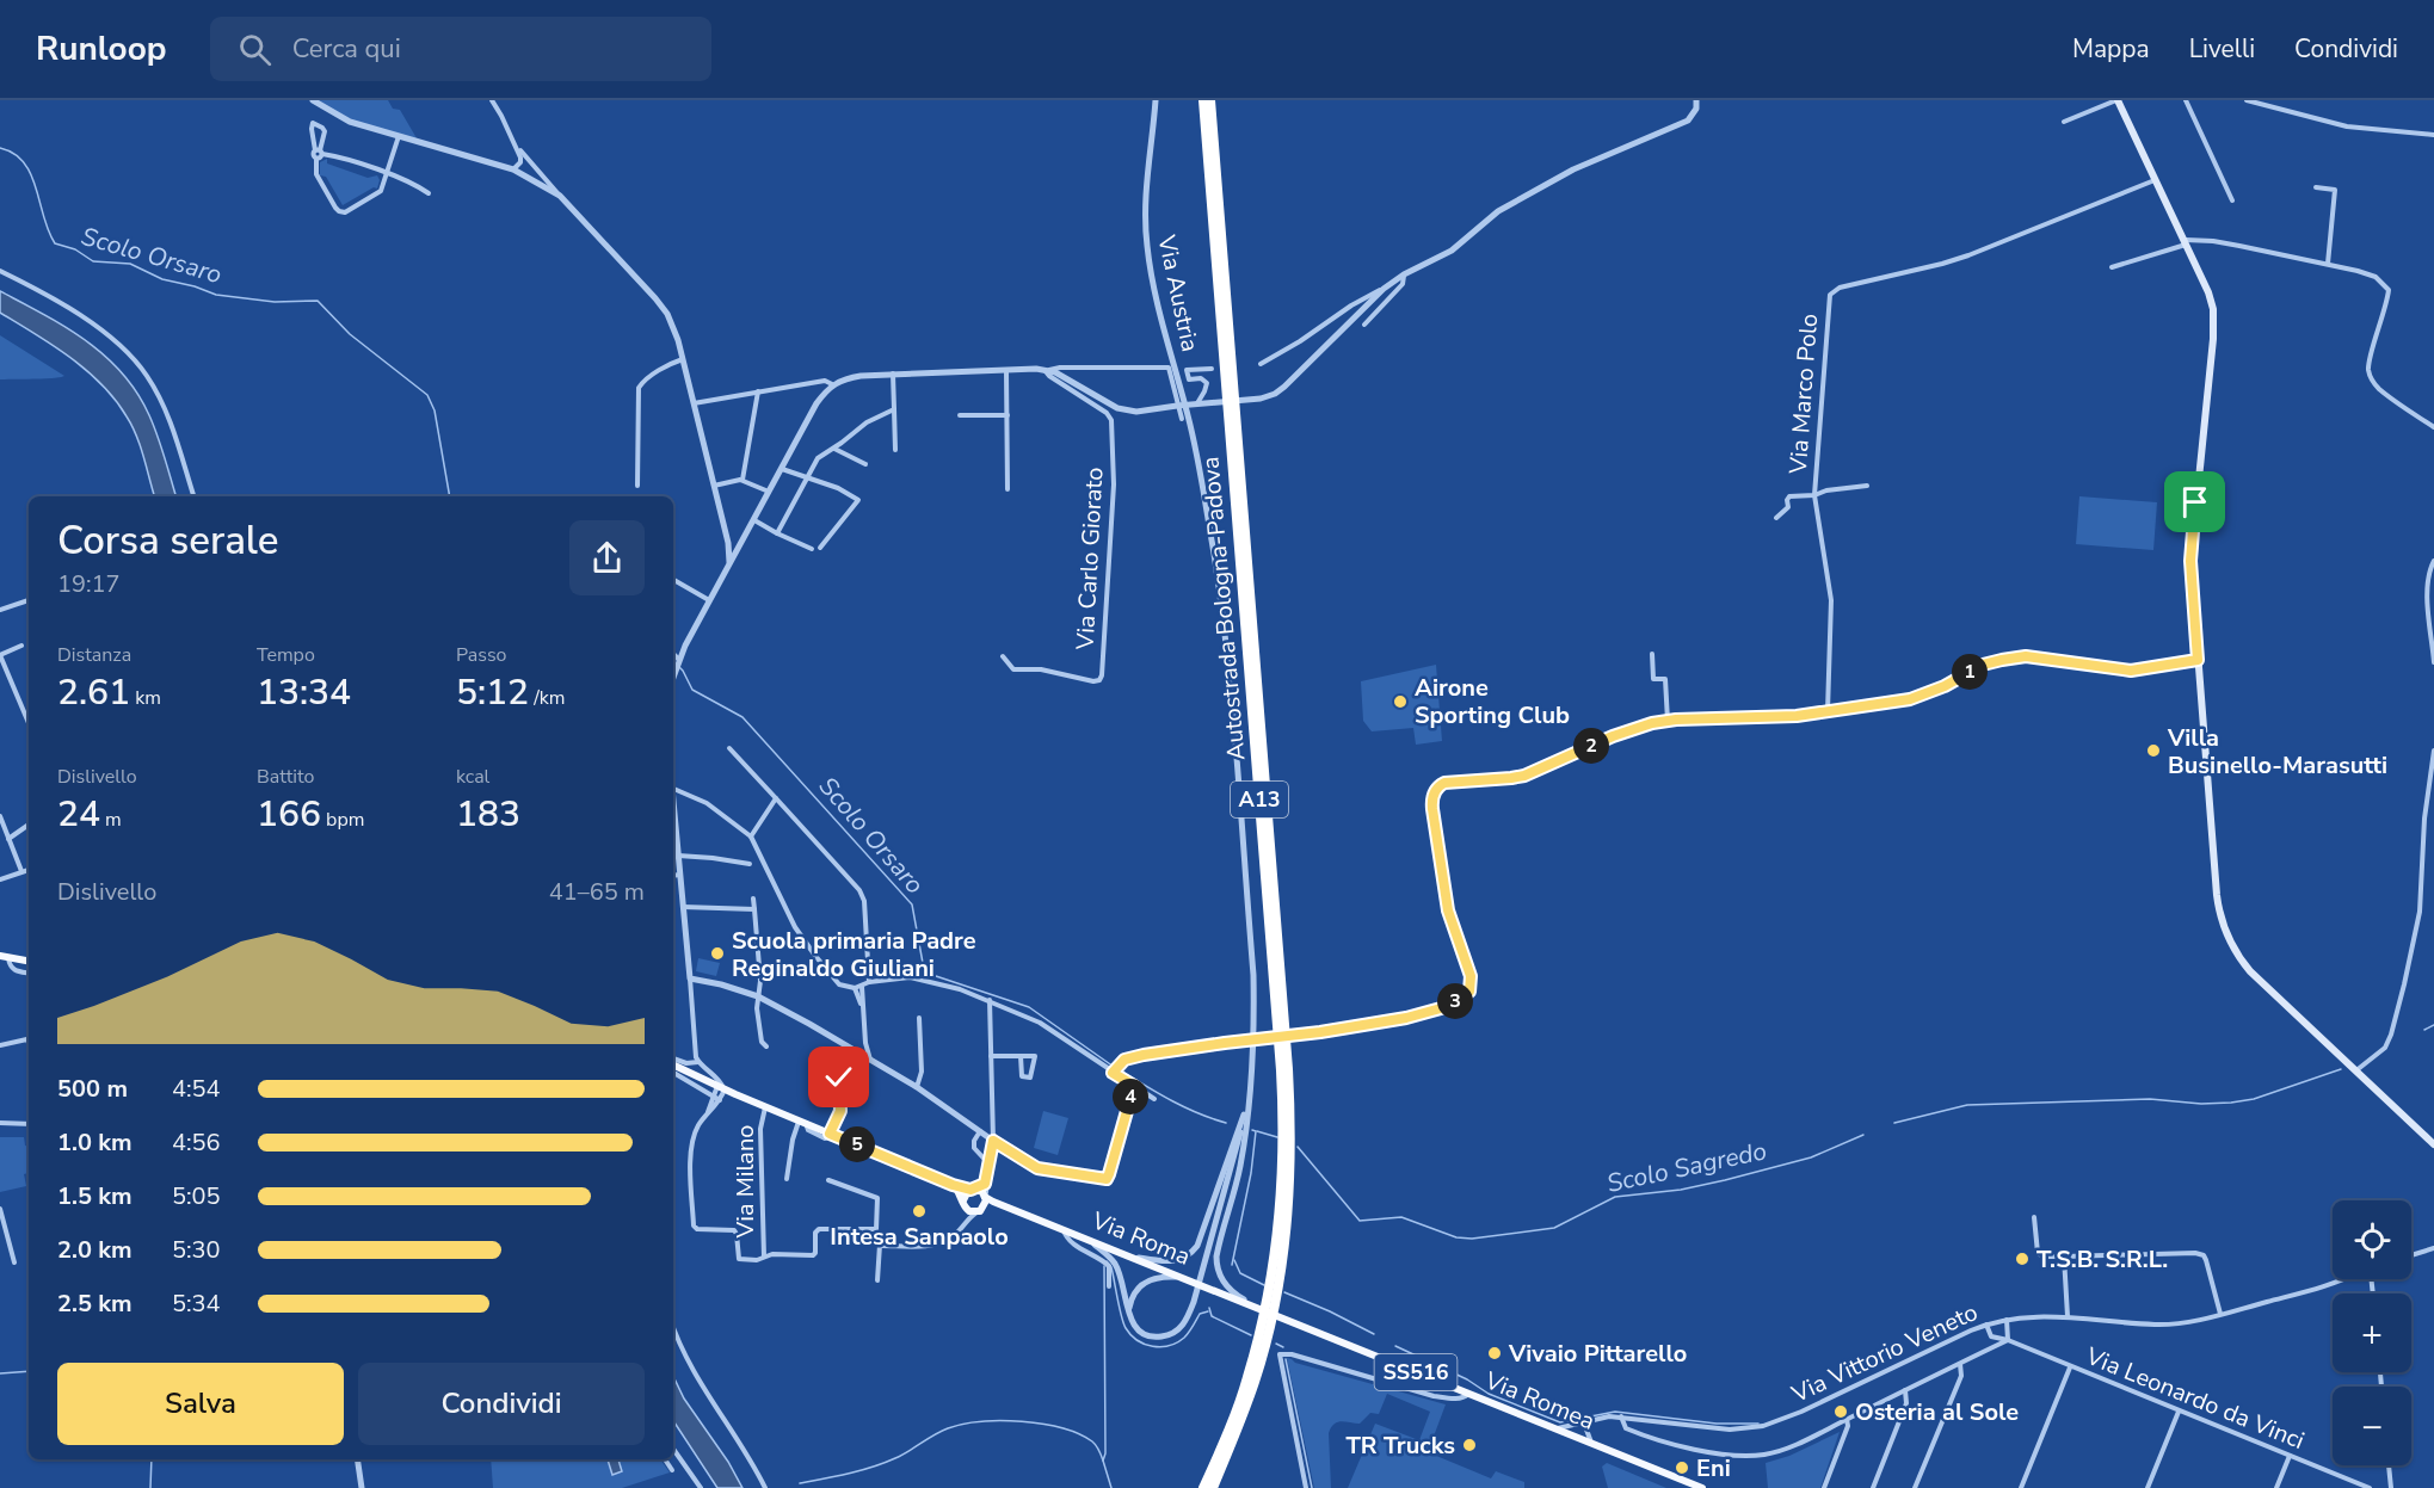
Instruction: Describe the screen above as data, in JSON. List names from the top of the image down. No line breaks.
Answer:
{"streets":{"highway":["Autostrada Bologna-Padova","A13"],"main road":["Via Roma","SS516","Via Romea"],"street":["Via Austria","Via Marco Polo","Via Carlo Giorato","Via Milano","Via Vittorio Veneto","Via Leonardo da Vinci"]},"crossings":[["Via Milano","SS516"],["Via Roma","SS516"],["Via Roma","Via Romea"],["Via Vittorio Veneto","Via Romea"]],"water":["Scolo Orsaro","Scolo Sagredo"],"places":["Airone Sporting Club","Villa Businello-Marasutti","Scuola primaria Padre Reginaldo Giuliani","Intesa Sanpaolo","T.S.B. S.R.L.","Vivaio Pittarello","Osteria al Sole","TR Trucks","Eni"],"page":{"header":"Runloop","search":"Cerca qui","nav":["Mappa","Livelli","Condividi"],"heading":["Corsa serale","19:17"],"stats":[["Distanza","2.61 km"],["Tempo","13:34"],["Passo","5:12 /km"],["Dislivello","24 m"],["Battito","166 bpm"],["kcal","183"]],"pins":["1","2","3","4","5"],"chart":["Dislivello","41–65 m"],"list":[{"name":"500 m","note":"4:54"},{"name":"1.0 km","note":"4:56"},{"name":"1.5 km","note":"5:05"},{"name":"2.0 km","note":"5:30"},{"name":"2.5 km","note":"5:34"}],"map_buttons":["+","−"],"buttons":["Salva","Condividi"]}}
